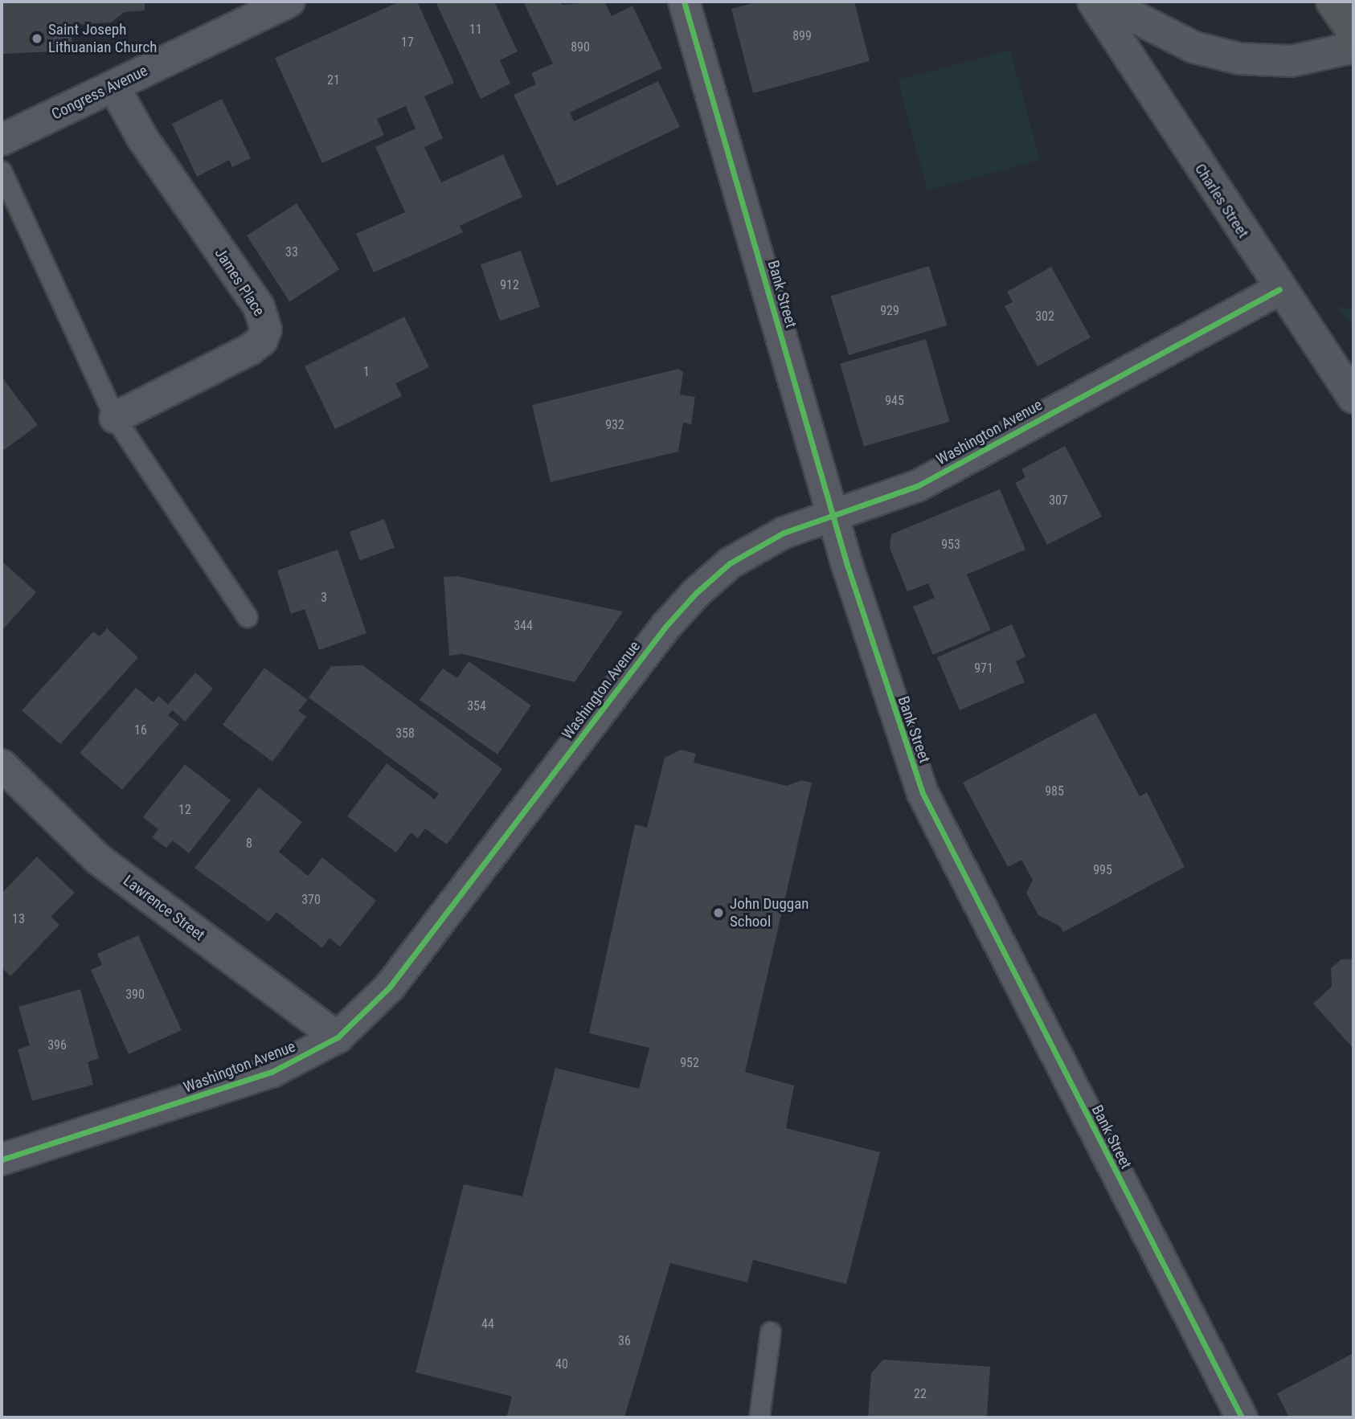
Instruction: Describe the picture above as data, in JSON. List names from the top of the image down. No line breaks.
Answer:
{"streets":{"main road":["Charles Street"],"street":["Congress Avenue","James Place","Bank Street","Washington Avenue","Lawrence Street"]},"crossings":[["Congress Avenue","James Place"],["Charles Street","Washington Avenue"],["Bank Street","Washington Avenue"],["Washington Avenue","Lawrence Street"]],"places":["Saint Joseph Lithuanian Church","John Duggan School"],"house_numbers":["11","899","17","890","21","33","912","929","302","1","945","932","307","953","3","344","971","354","16","358","985","12","8","995","370","13","390","396","952","44","36","40","22"]}
